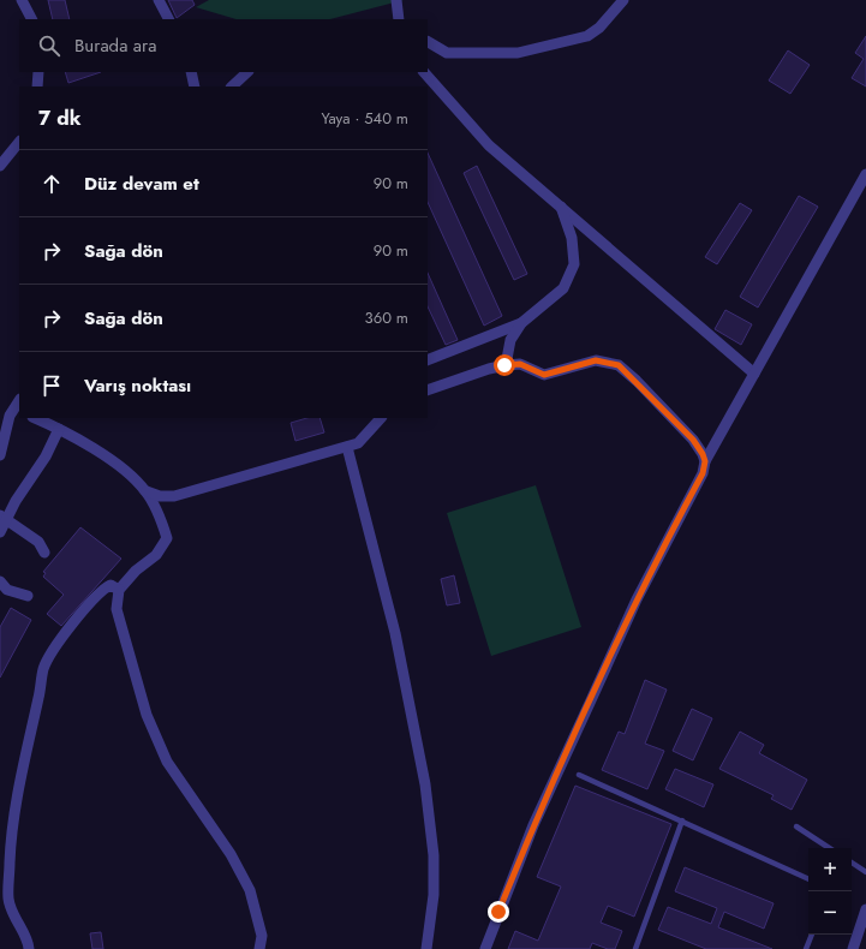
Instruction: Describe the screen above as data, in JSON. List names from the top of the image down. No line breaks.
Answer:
{"page":{"search":"Burada ara","heading":["7 dk","Yaya · 540 m"],"list":[["Düz devam et","90 m"],["Sağa dön","90 m"],["Sağa dön","360 m"],"Varış noktası"],"map_buttons":["+","−"]}}
